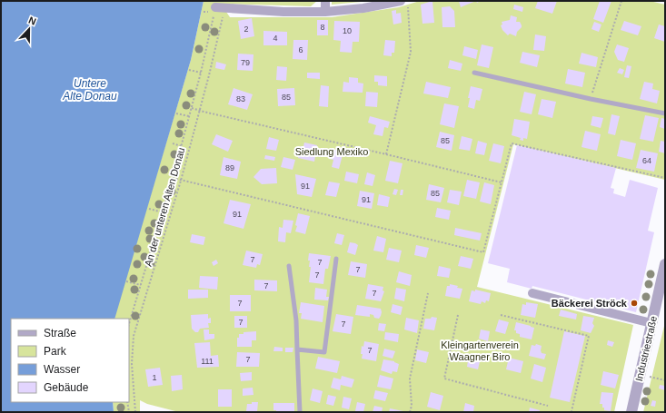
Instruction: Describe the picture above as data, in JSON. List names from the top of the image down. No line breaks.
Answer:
{"streets":{"street":["Industriestraße"],"path":["An der unteren Alten Donau"]},"water":["Untere Alte Donau"],"parks":["Siedlung Mexiko","Kleingartenverein Waagner Biro"],"places":["Bäckerei Ströck"],"house_numbers":["8","2","10","4","6","79","85","83","85","64","89","91","85","91","91","7","7","7","7","7","7","7","7","7","7","7","111","1"],"legend":["Straße","Park","Wasser","Gebäude"],"north":"top"}
